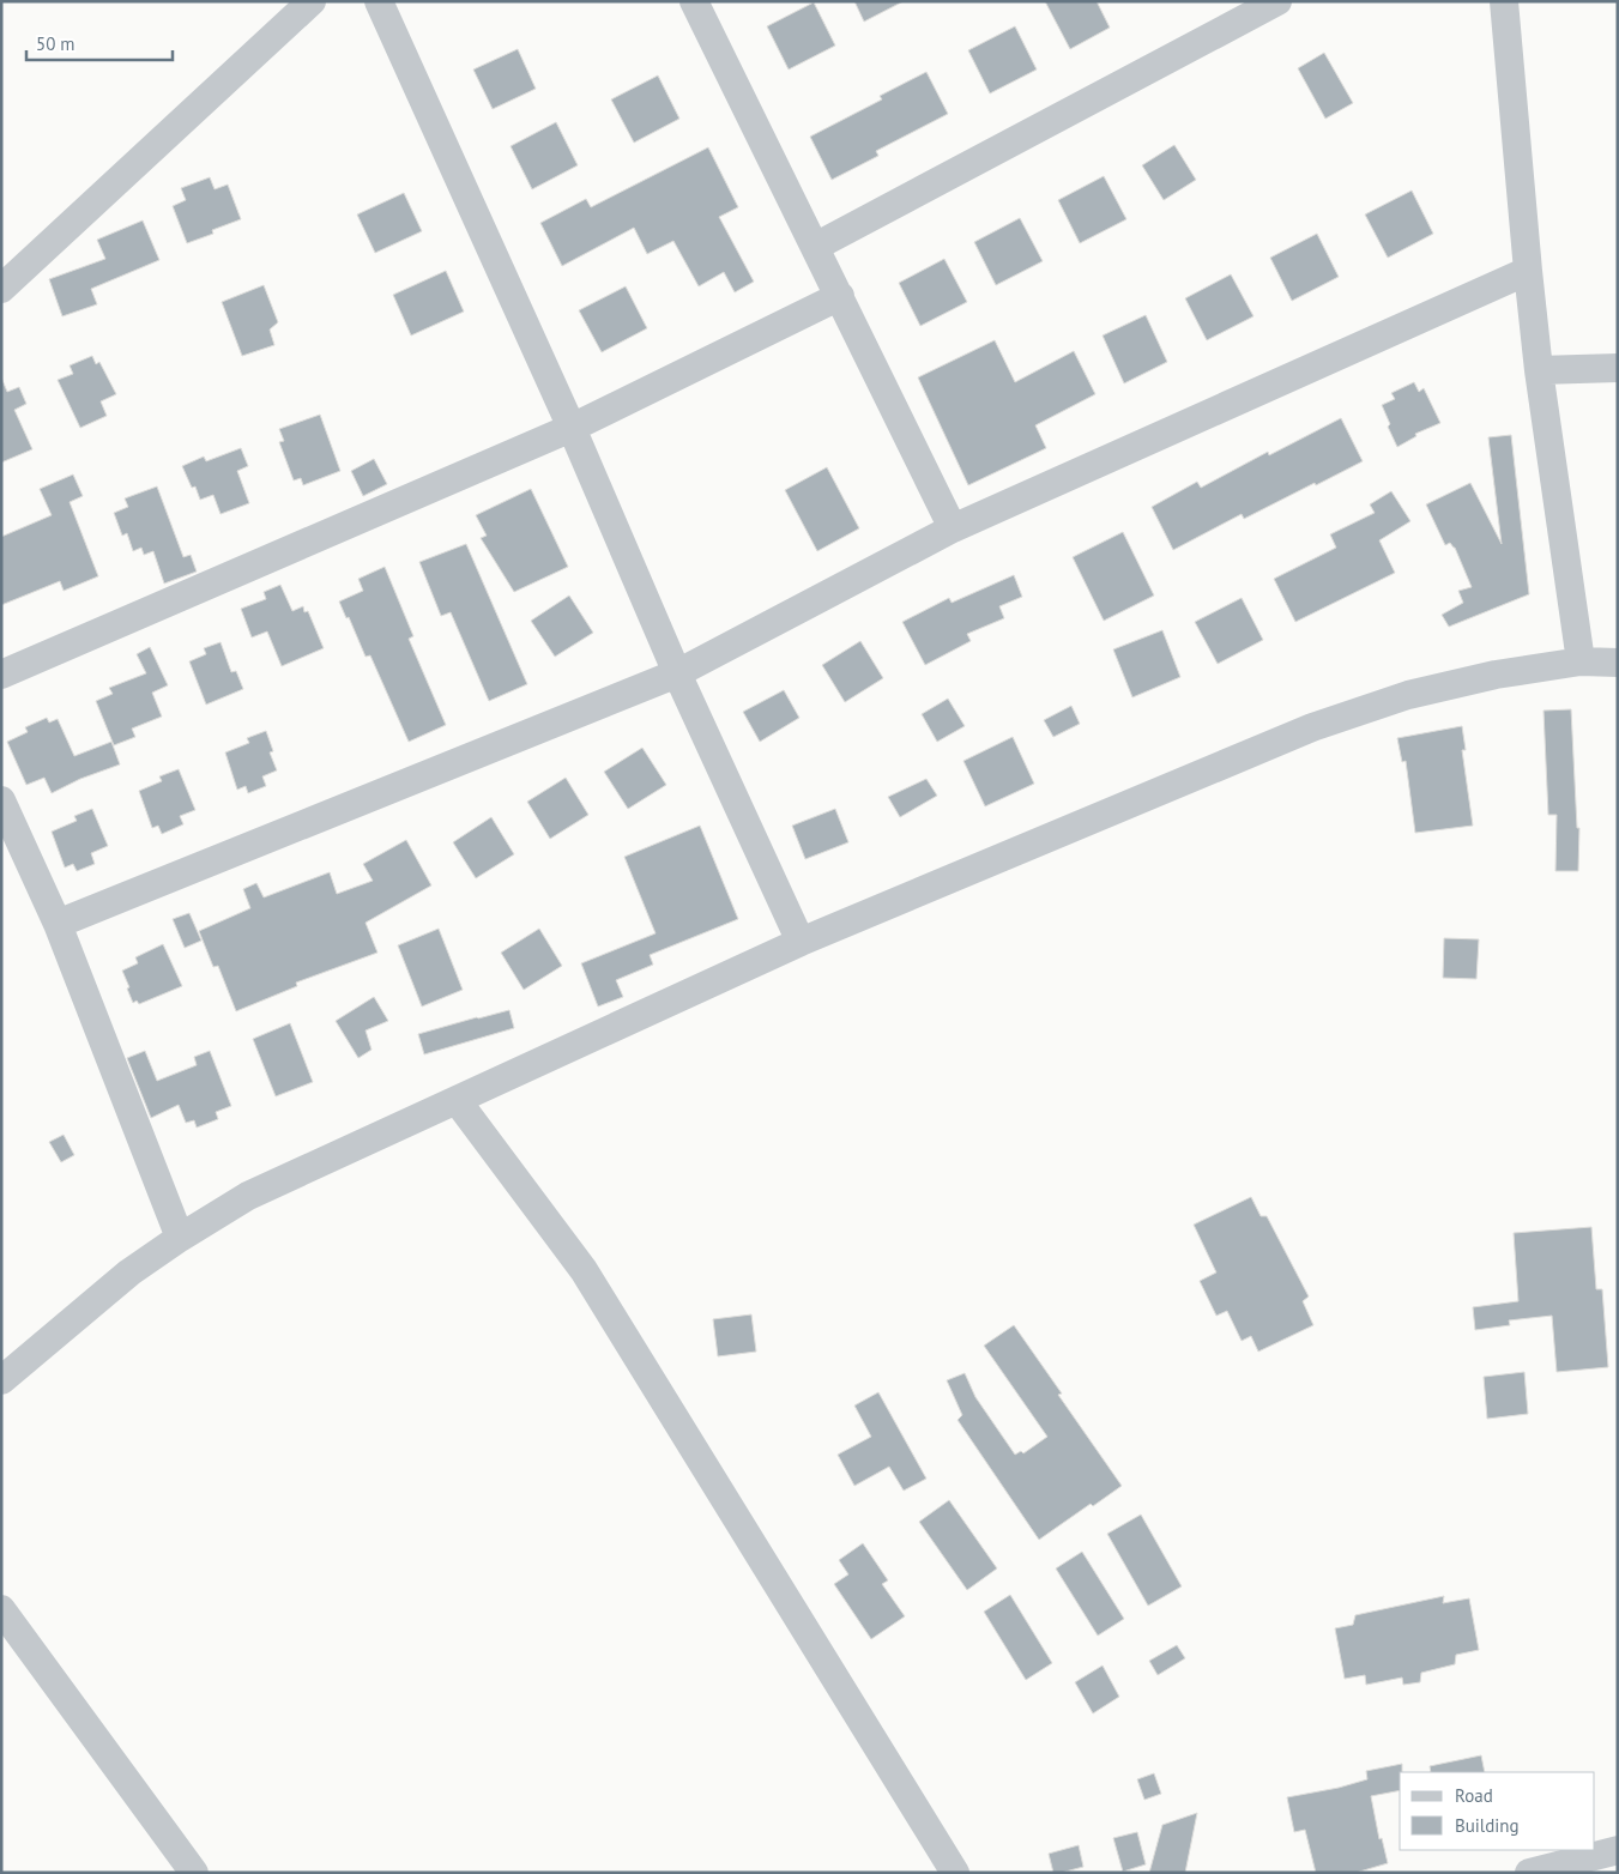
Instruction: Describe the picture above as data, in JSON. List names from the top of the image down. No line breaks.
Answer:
{"legend":["Road","Building"],"scale_bar":"50 m"}
